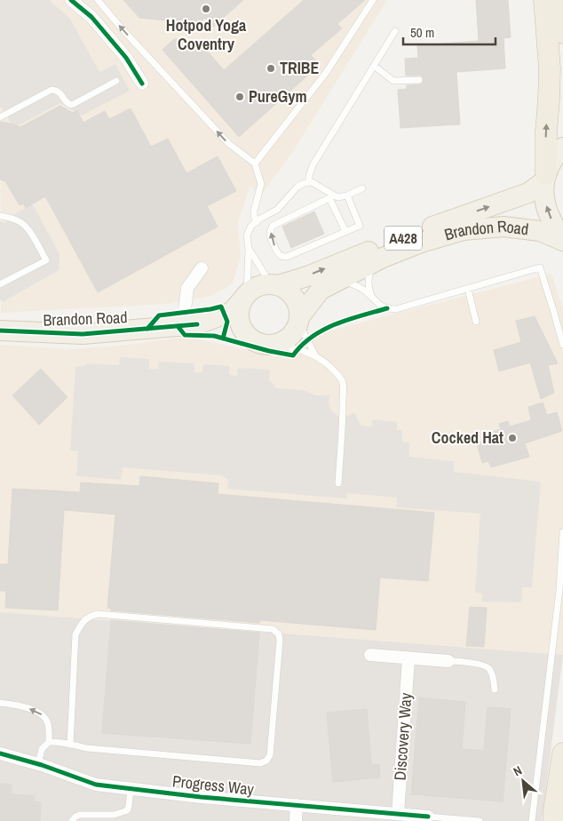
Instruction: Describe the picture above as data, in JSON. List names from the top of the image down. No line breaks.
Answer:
{"streets":{"main road":["Brandon Road","A428"],"street":["Discovery Way","Progress Way"]},"crossings":[["Discovery Way","Progress Way"]],"places":["Hotpod Yoga Coventry","TRIBE","PureGym","Cocked Hat"],"scale_bar":"50 m","north":"top left"}
